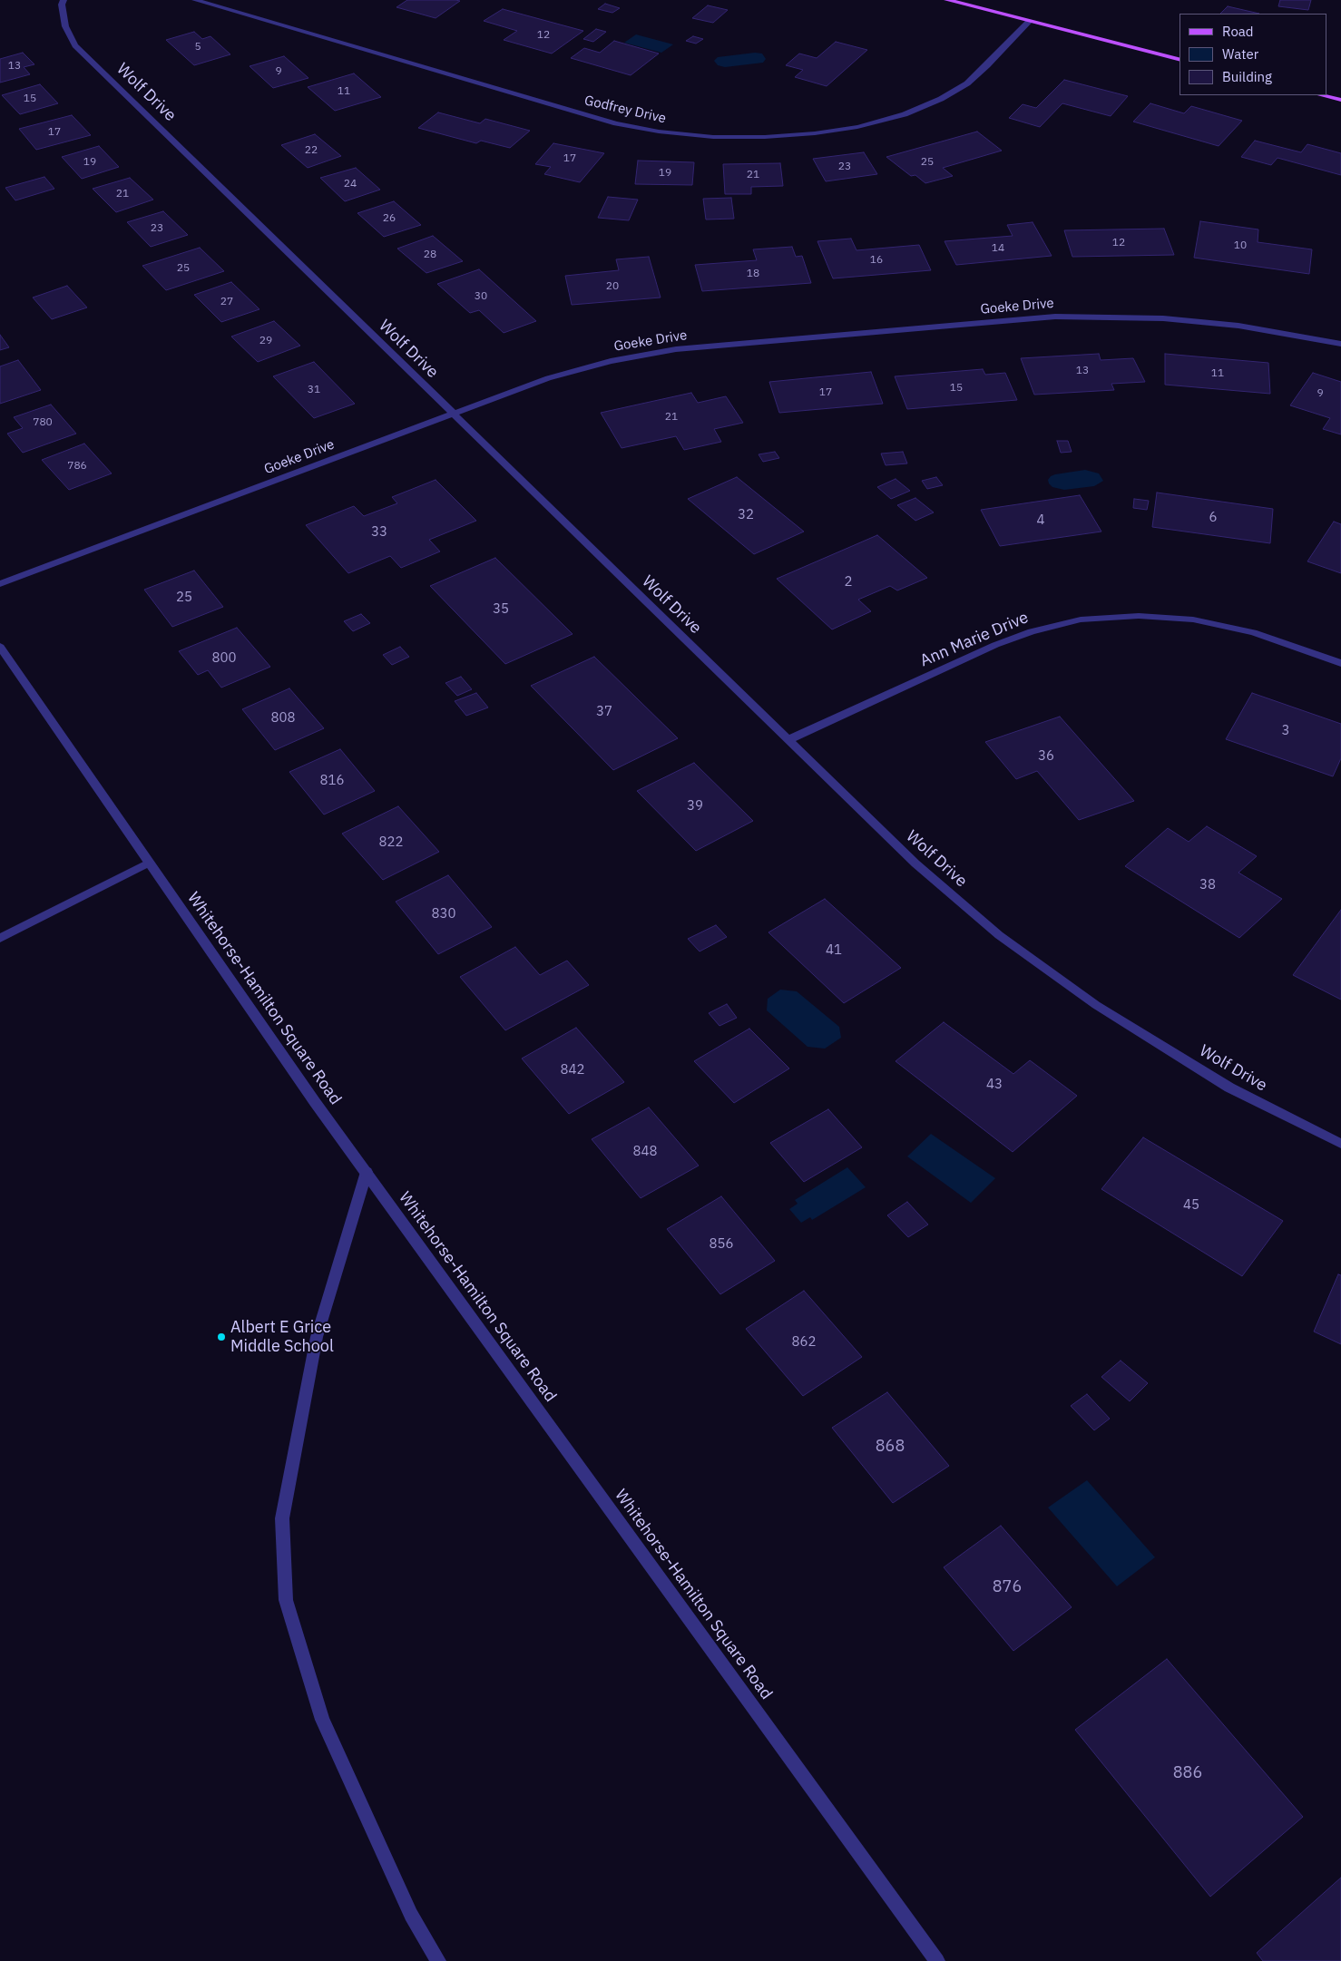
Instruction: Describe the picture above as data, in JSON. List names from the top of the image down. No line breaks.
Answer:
{"streets":{"street":["Wolf Drive","Godfrey Drive","Goeke Drive","Ann Marie Drive","Whitehorse-Hamilton Square Road"]},"crossings":[["Wolf Drive","Goeke Drive"],["Wolf Drive","Ann Marie Drive"]],"places":["Albert E Grice Middle School"],"house_numbers":["12","5","13","9","11","15","17","22","17","19","25","23","19","21","24","21","26","23","12","10","14","28","16","25","18","20","30","27","29","13","11","15","31","17","9","21","780","786","32","6","4","33","2","25","35","800","37","808","3","36","816","39","822","38","830","41","842","43","848","45","856","862","868","876","886"],"legend":["Road","Water","Building"]}
